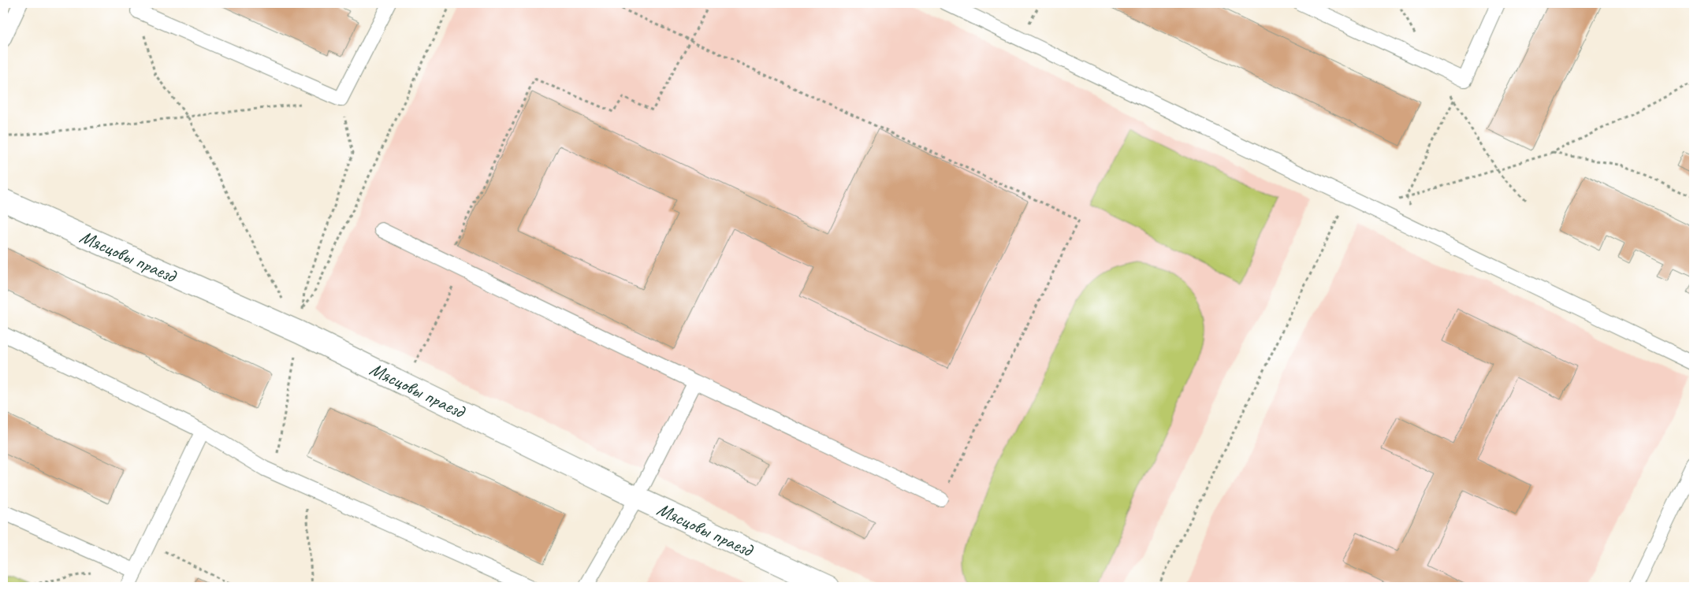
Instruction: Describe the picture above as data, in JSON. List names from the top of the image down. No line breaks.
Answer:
{"streets":{"street":["Мясцовы праезд"]}}
